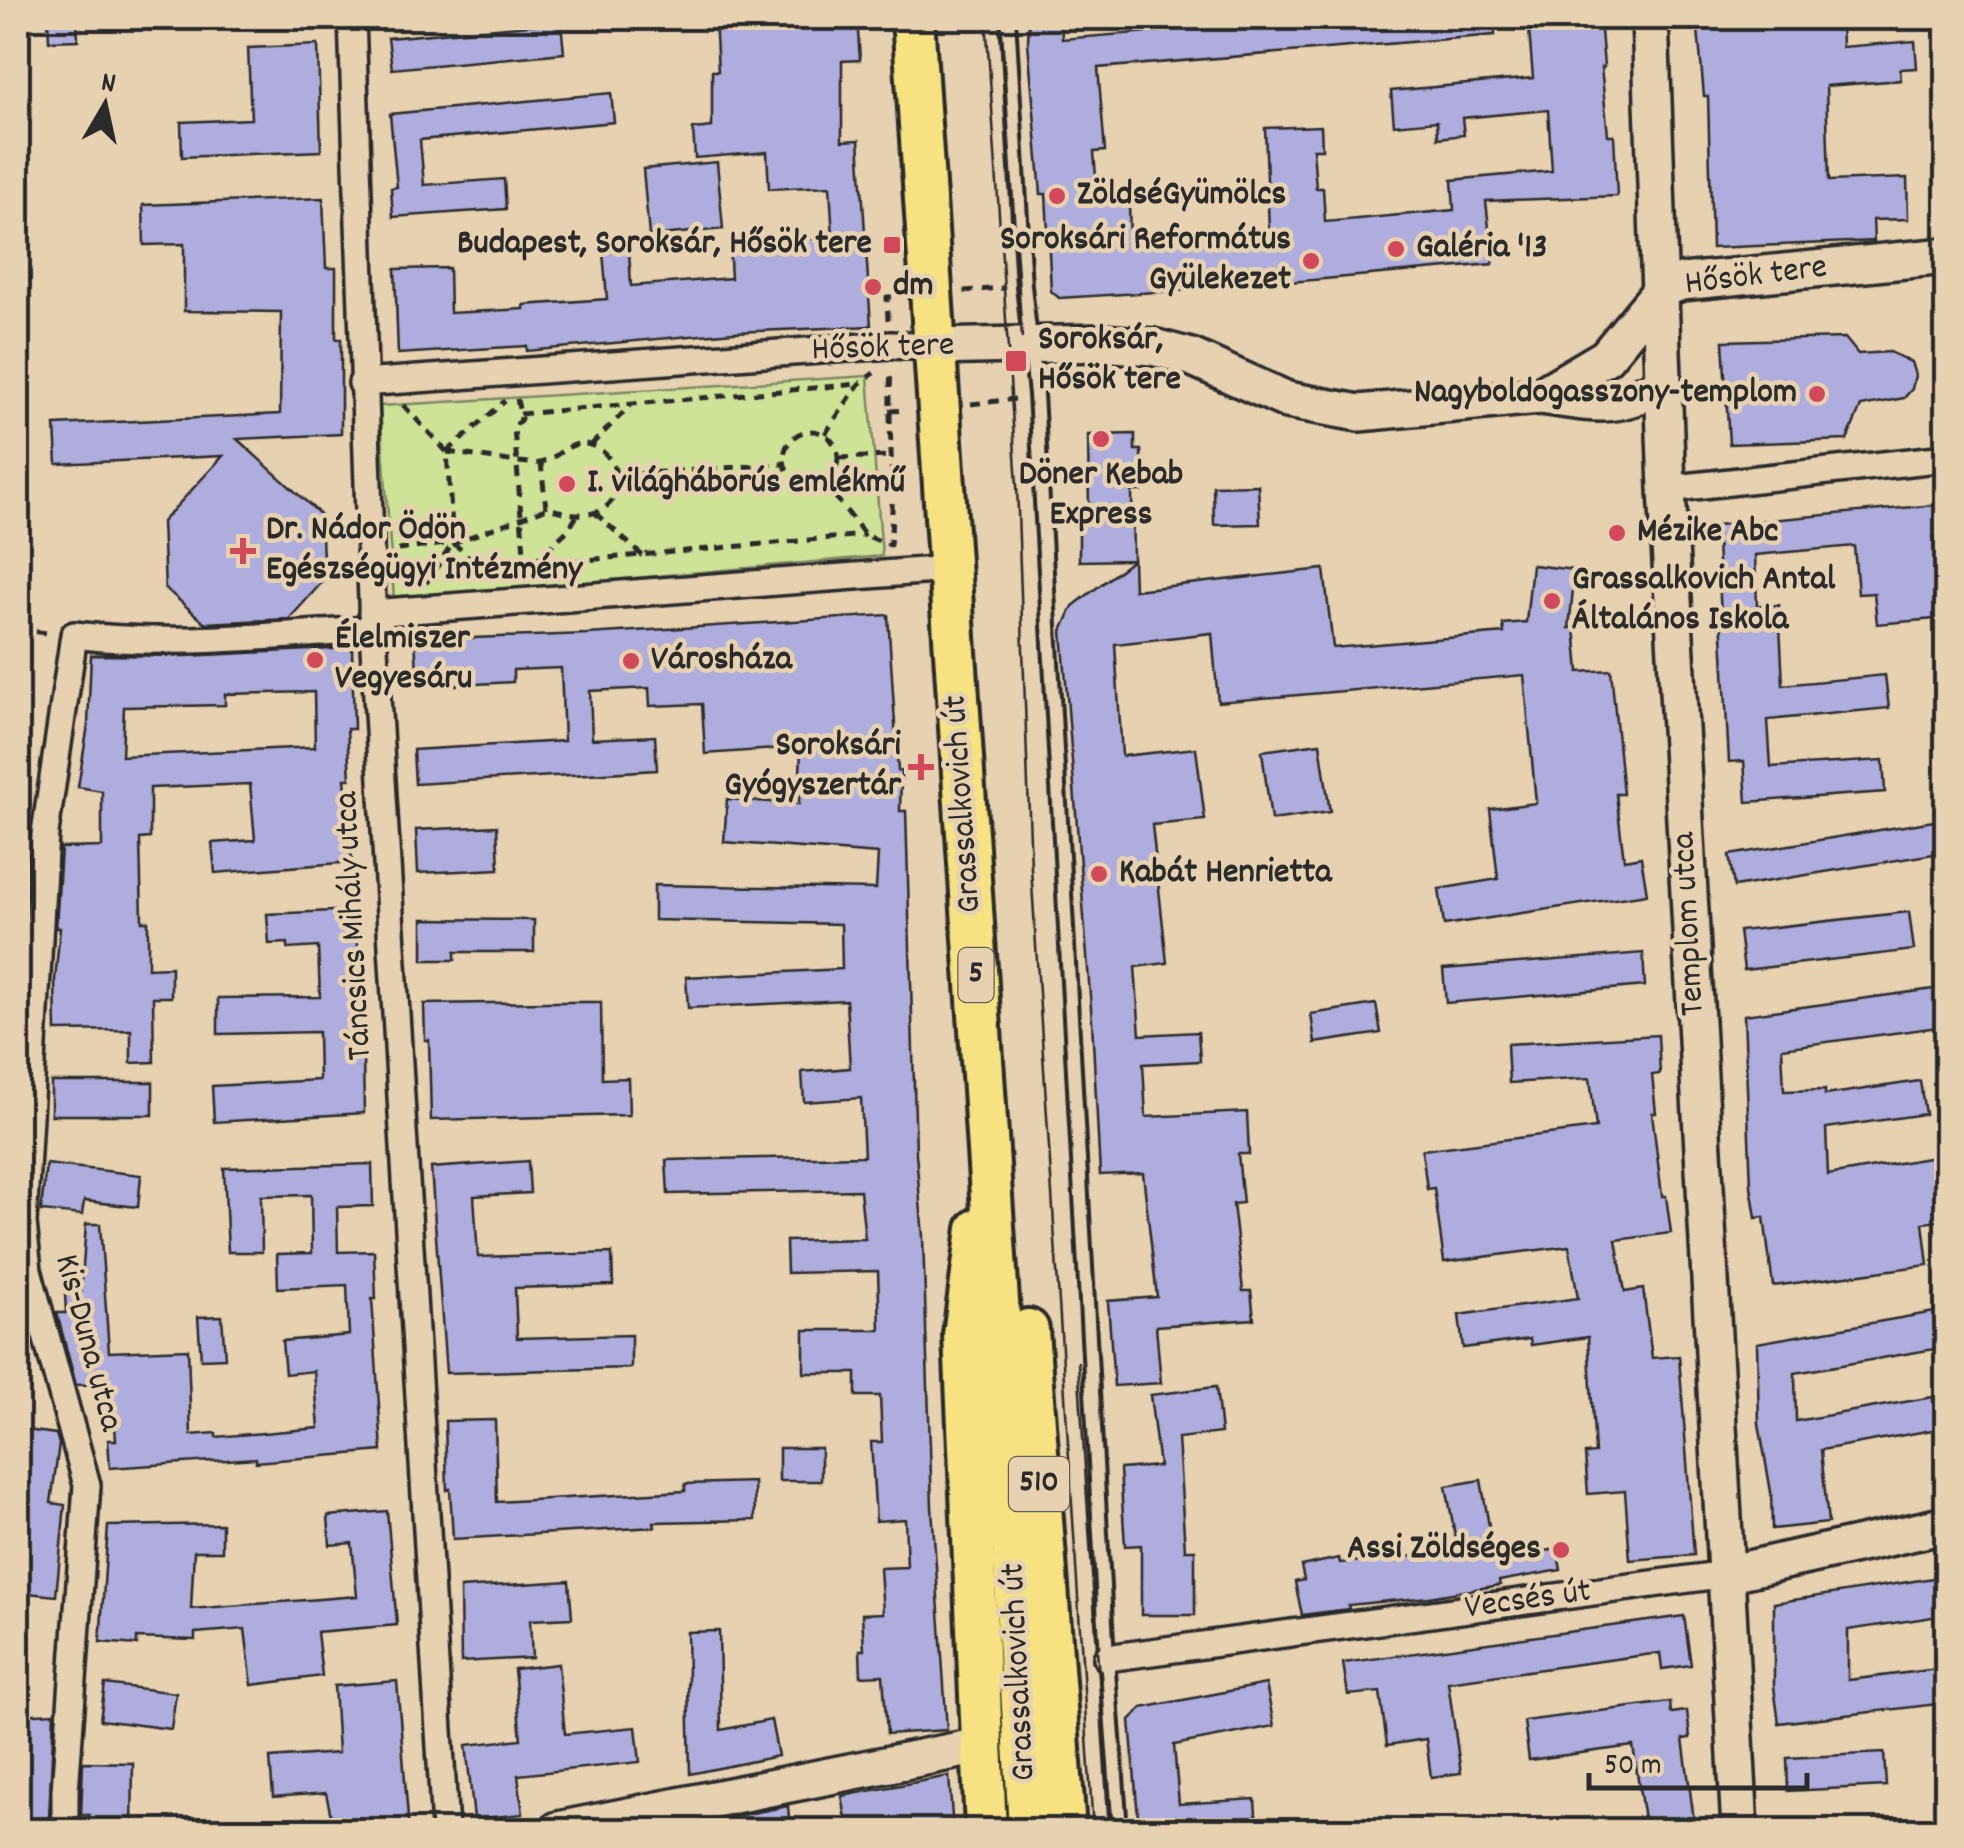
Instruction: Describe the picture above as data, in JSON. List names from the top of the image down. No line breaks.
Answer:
{"streets":{"main road":["Grassalkovich út","5","510"],"street":["Hősök tere","Templom utca","Táncsics Mihály utca","Kis-Duna utca","Vecsés út"]},"crossings":[["Hősök tere","Grassalkovich út"],["Hősök tere","Templom utca"],["Hősök tere","Táncsics Mihály utca"],["Grassalkovich út","510"],["Templom utca","Vecsés út"],["Táncsics Mihály utca","Kis-Duna utca"]],"places":{"other":["ZöldséGyümölcs","Galéria '13","Soroksári Református Gyülekezet","dm","Nagyboldogasszony-templom","Döner Kebab Express","I. világháborús emlékmű","Mézike Abc","Grassalkovich Antal Általános Iskola","Élelmiszer Vegyesáru","Városháza","Kabát Henrietta","Assi Zöldséges"],"transit":["Budapest, Soroksár, Hősök tere","Soroksár, Hősök tere"],"health":["Dr. Nádor Ödön Egészségügyi Intézmény","Soroksári Gyógyszertár"]},"scale_bar":"50 m","north":"top"}
